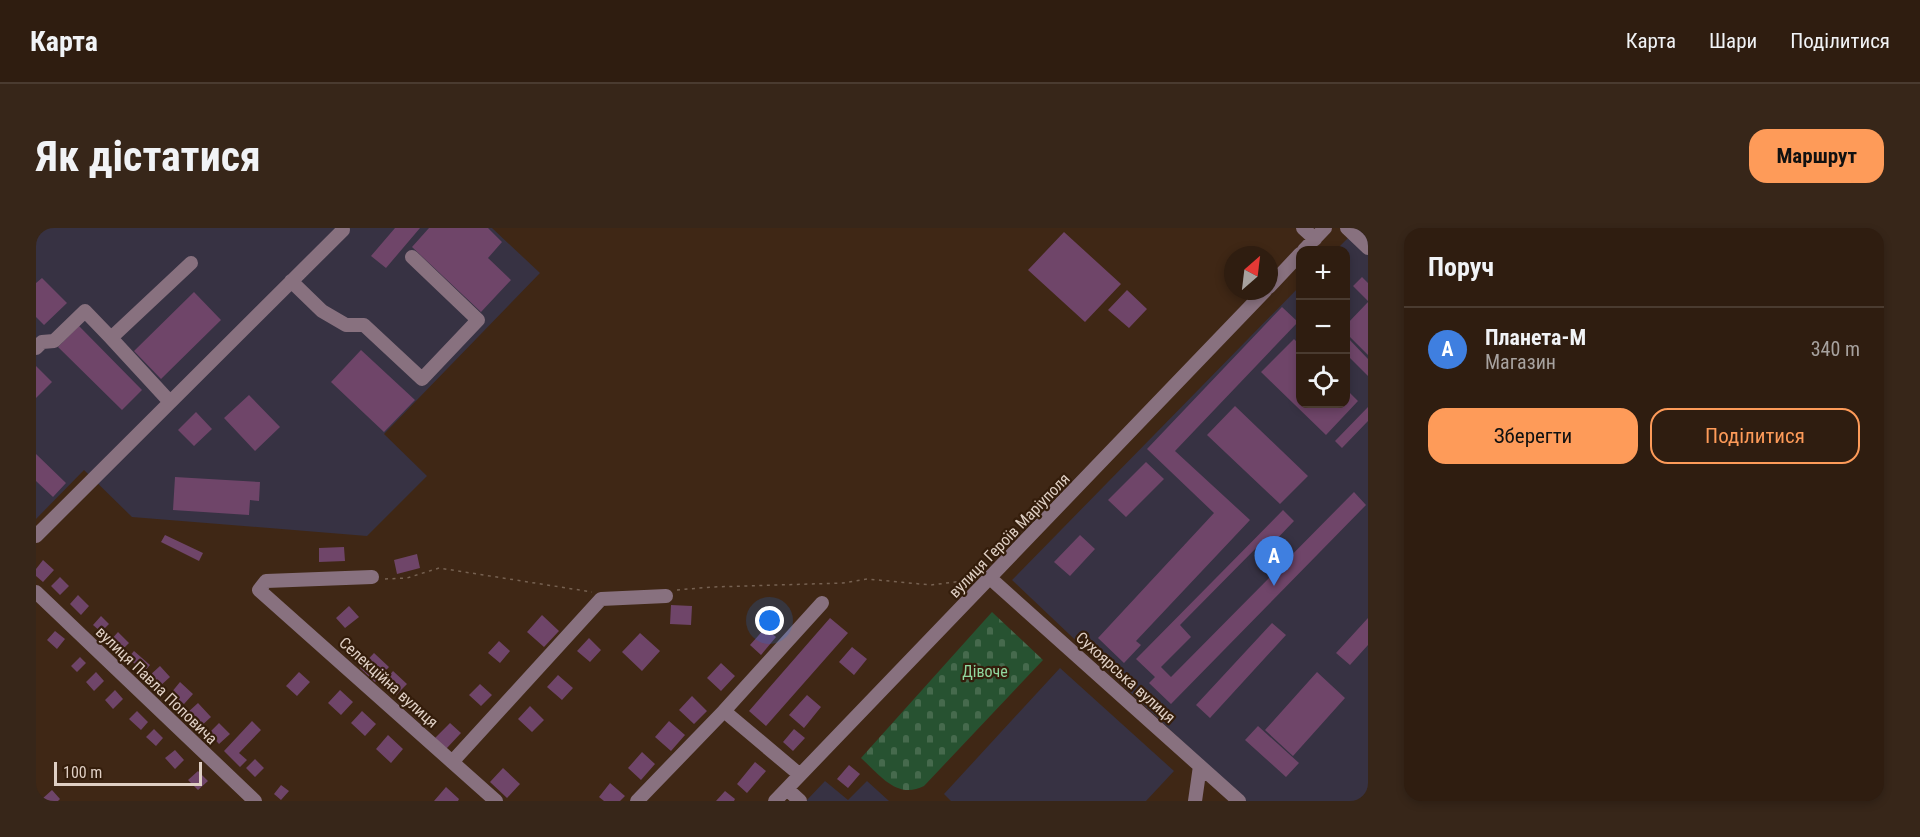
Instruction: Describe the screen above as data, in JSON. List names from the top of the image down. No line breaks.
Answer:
{"streets":{"street":["вулиця Героїв Маріуполя","Сухоярська вулиця","Селекційна вулиця","вулиця Павла Поповича"]},"crossings":[["вулиця Героїв Маріуполя","Сухоярська вулиця"]],"parks":["Дівоче"],"scale_bar":"100 m","north":"top right","page":{"header":"Карта","nav":["Карта","Шари","Поділитися"],"buttons":["Маршрут",["Зберегти","Поділитися"]],"title":"Як дістатися","heading":"Поруч","map_buttons":["+","−"],"list":[{"mark":"A","name":"Планета-М","note":"Магазин","value":"340 m"}],"pins":"A","scale":"100 m"}}
